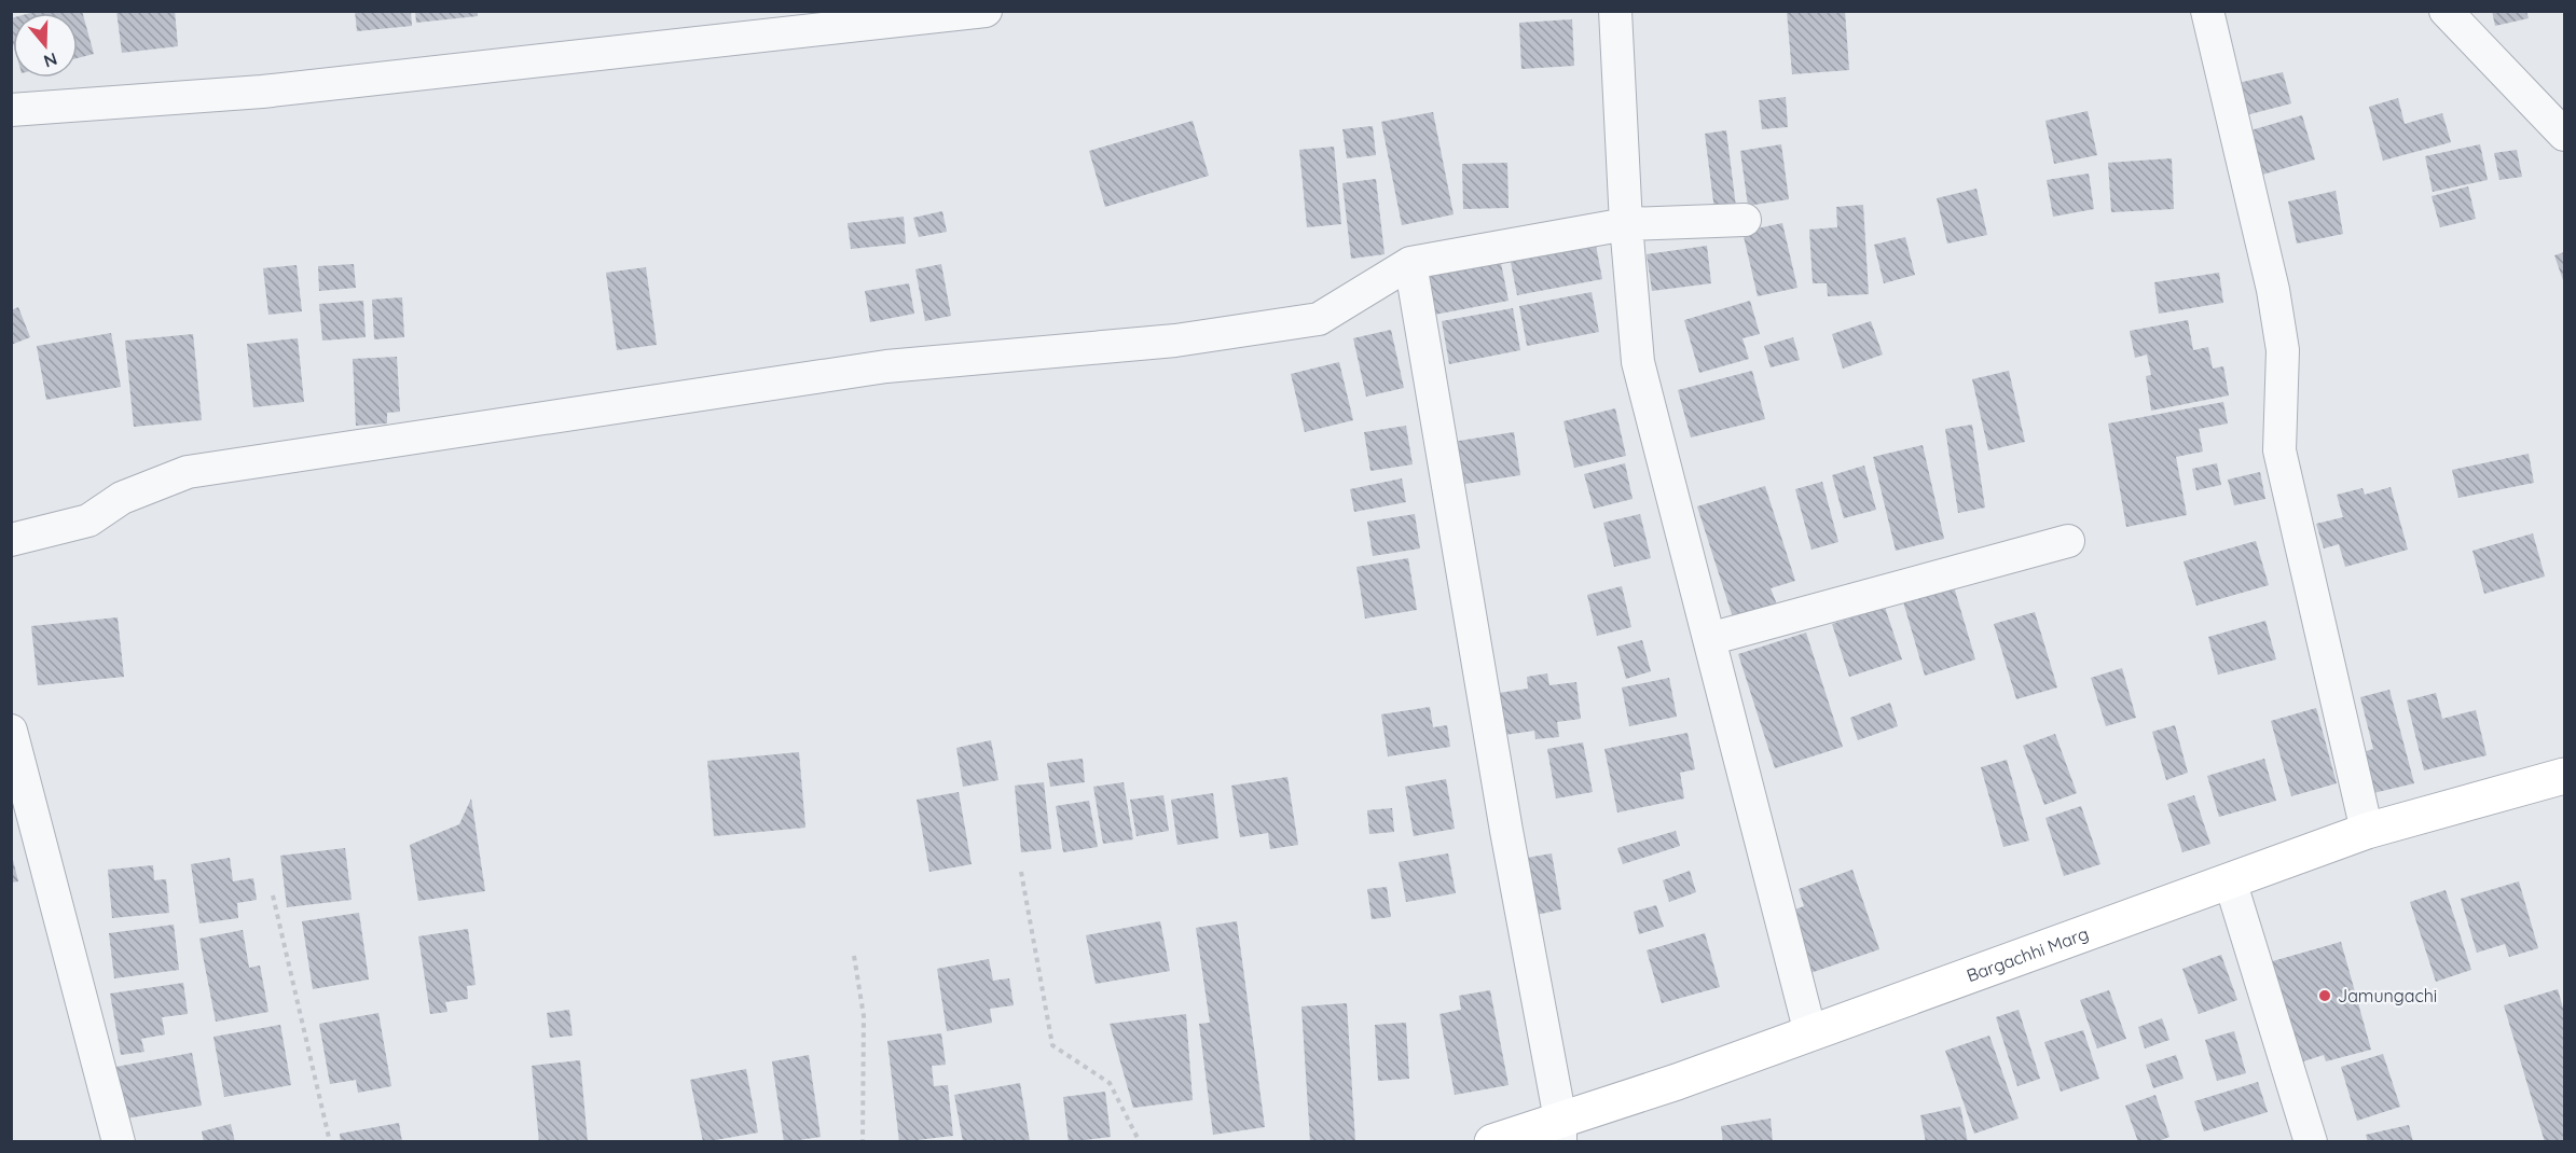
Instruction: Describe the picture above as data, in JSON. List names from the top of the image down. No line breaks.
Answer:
{"streets":{"street":["Bargachhi Marg"]},"places":["Jamungachi"],"north":"bottom"}
